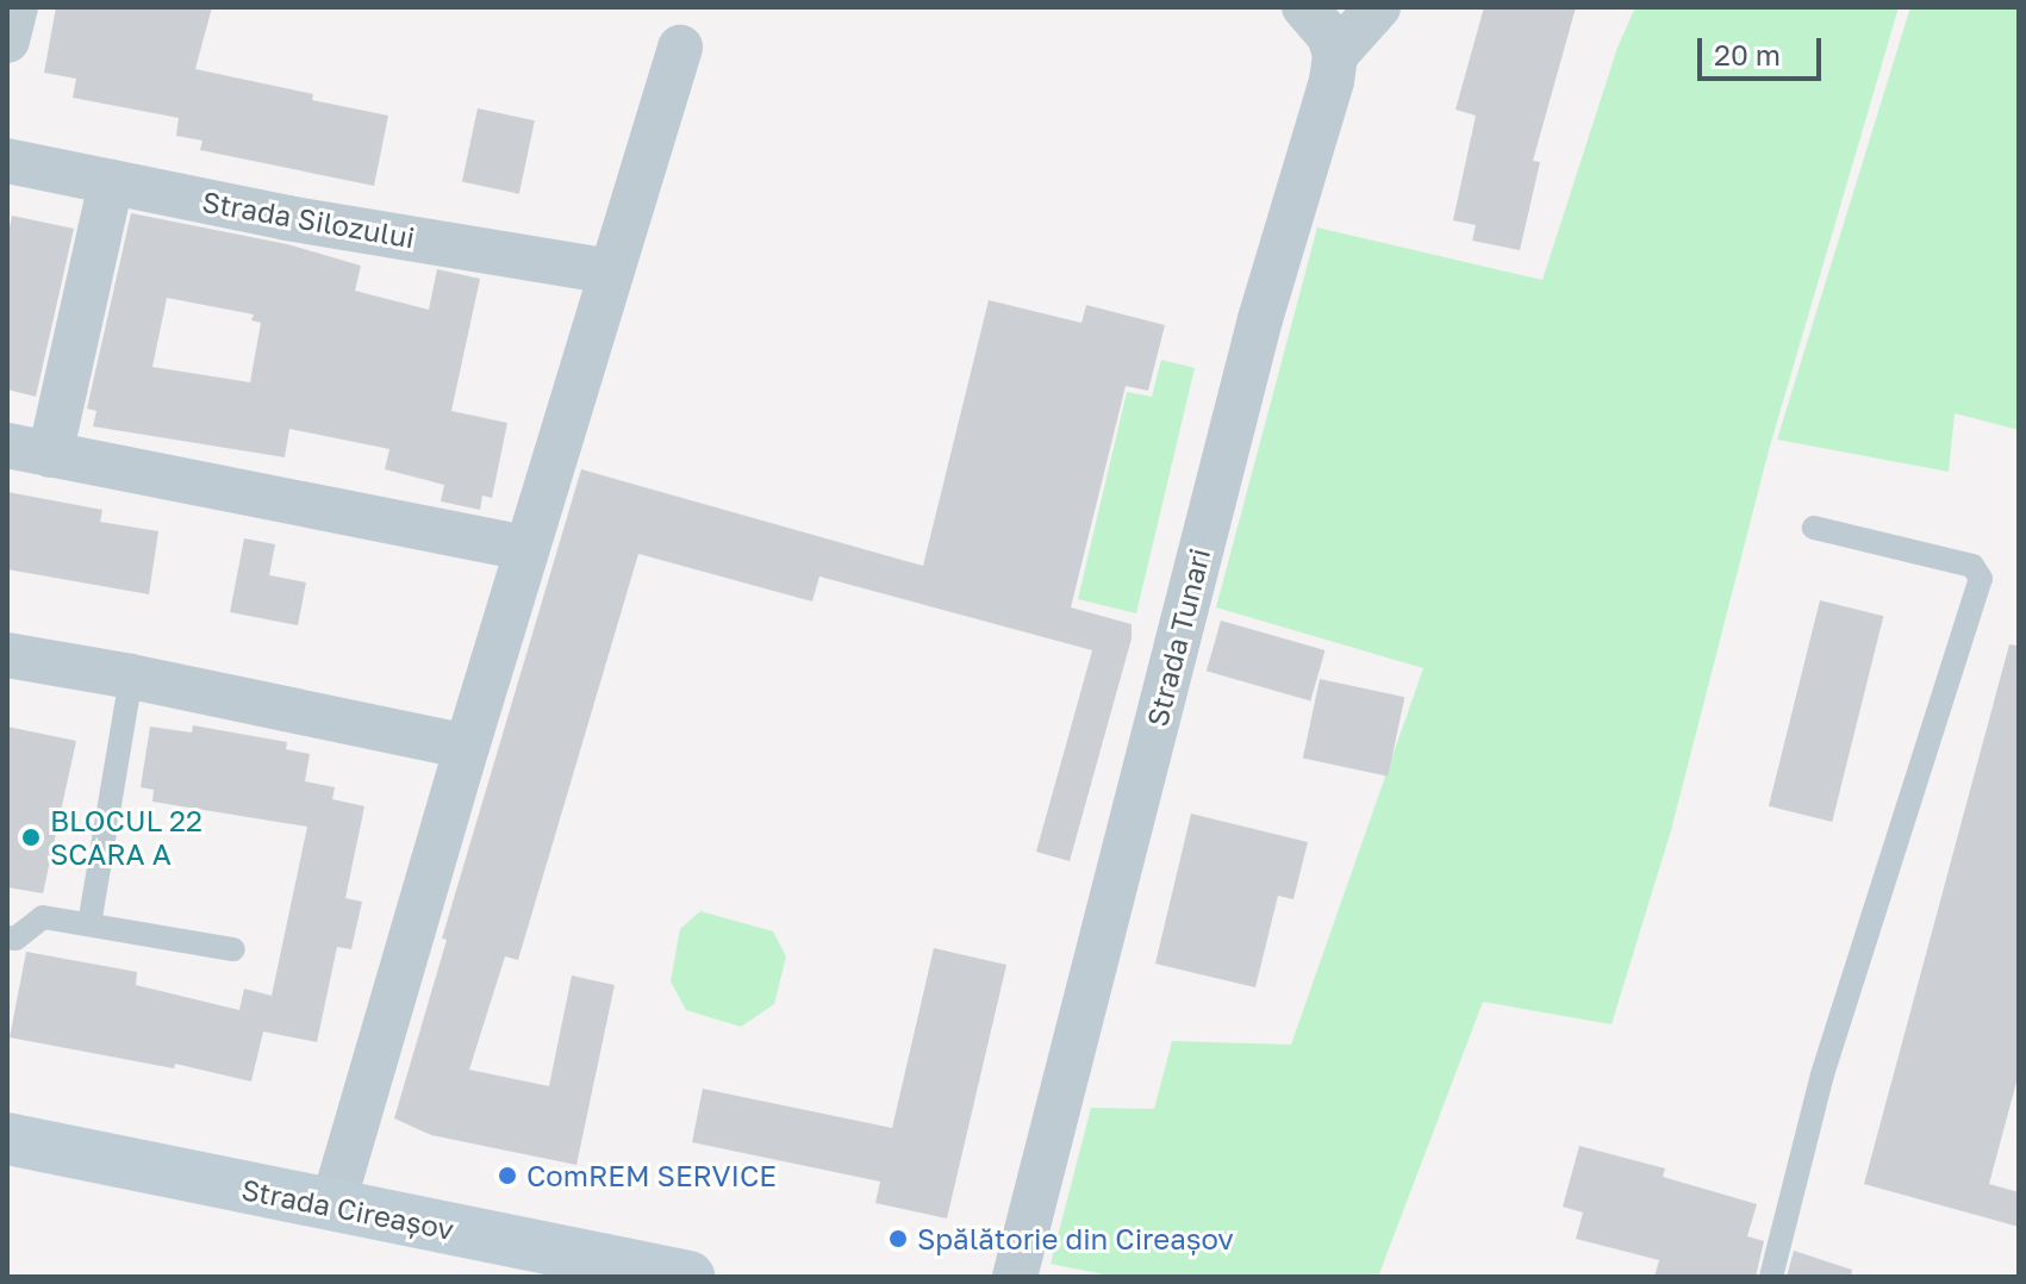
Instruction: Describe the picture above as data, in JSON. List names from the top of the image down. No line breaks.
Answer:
{"streets":{"main road":["Strada Cireașov"],"street":["Strada Silozului","Strada Tunari"]},"places":["BLOCUL 22 SCARA A","ComREM SERVICE","Spălătorie din Cireașov"],"scale_bar":"20 m"}
